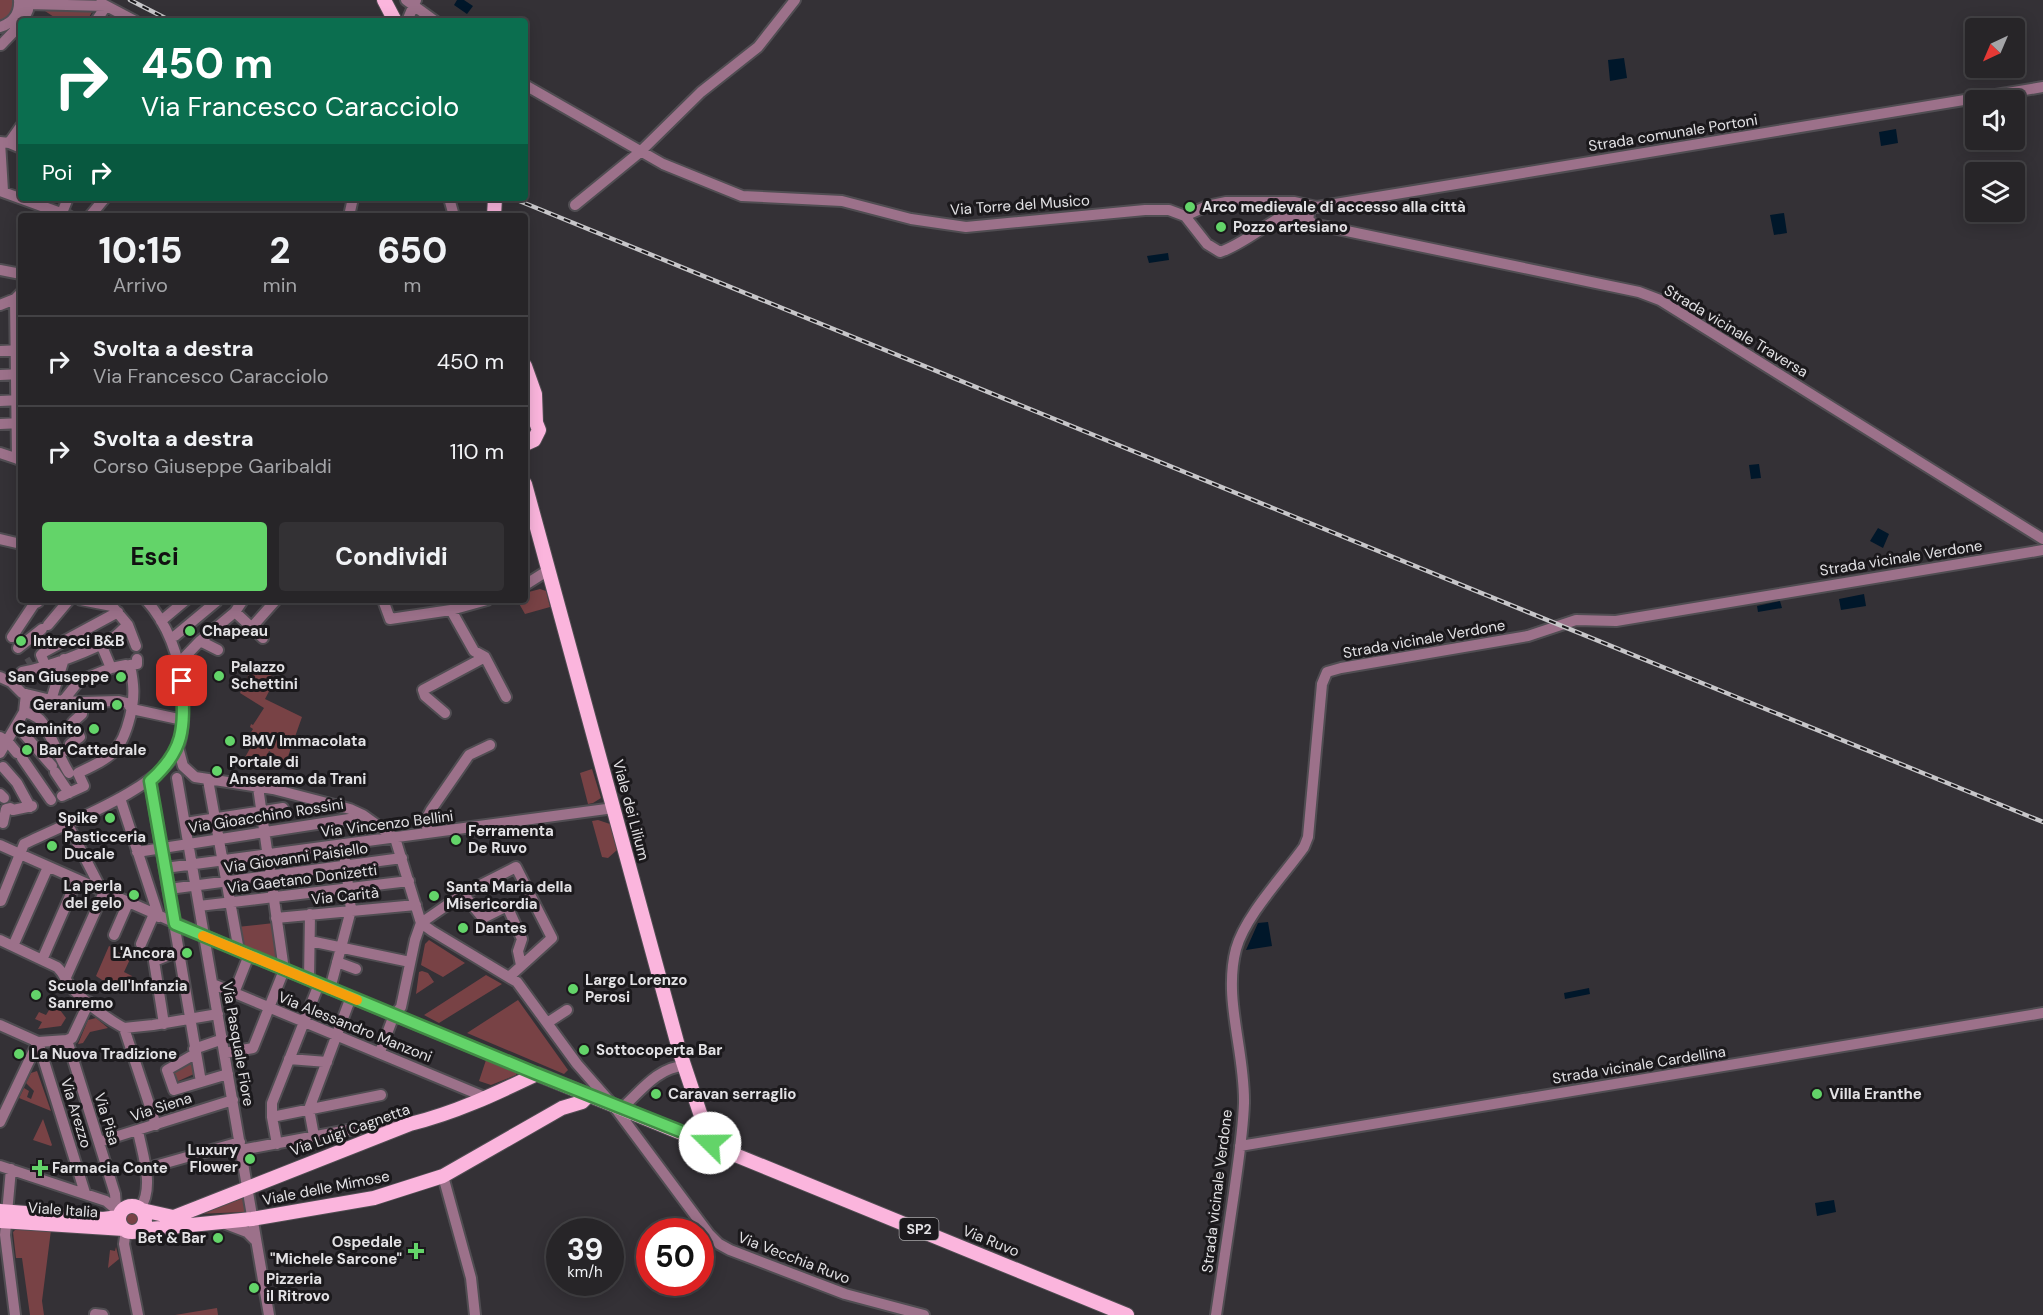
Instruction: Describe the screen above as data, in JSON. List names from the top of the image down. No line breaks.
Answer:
{"streets":{"main road":["Viale dei Lilium","Via Luigi Cagnetta","Viale delle Mimose","Viale Italia","SP2","Via Ruvo"],"street":["Strada comunale Portoni","Via Torre del Musico","Strada vicinale Traversa","Strada vicinale Verdone","Via Gioacchino Rossini","Via Vincenzo Bellini","Via Giovanni Paisiello","Via Gaetano Donizetti","Via Carità","Via Alessandro Manzoni","Via Pasquale Fiore","Strada vicinale Cardellina","Via Siena","Via Arezzo","Via Pisa","Via Vecchia Ruvo"]},"crossings":[["Strada comunale Portoni","Via Torre del Musico"],["Strada vicinale Verdone","Strada vicinale Cardellina"],["Viale dei Lilium","Via Vincenzo Bellini"],["Viale dei Lilium","SP2"],["Viale dei Lilium","Via Ruvo"],["Via Gioacchino Rossini","Via Pasquale Fiore"],["Via Vincenzo Bellini","Via Pasquale Fiore"],["Via Giovanni Paisiello","Via Pasquale Fiore"],["Via Gaetano Donizetti","Via Pasquale Fiore"],["Via Alessandro Manzoni","Via Pasquale Fiore"],["Via Alessandro Manzoni","Via Luigi Cagnetta"],["Via Pasquale Fiore","Via Siena"],["Via Pasquale Fiore","Via Luigi Cagnetta"],["Via Pasquale Fiore","Viale delle Mimose"],["Via Siena","Via Pisa"],["Via Pisa","Viale delle Mimose"],["Via Pisa","Viale Italia"],["Via Luigi Cagnetta","Viale delle Mimose"],["Via Luigi Cagnetta","SP2"],["Viale delle Mimose","Viale Italia"],["Viale delle Mimose","SP2"],["SP2","Via Ruvo"],["SP2","Via Vecchia Ruvo"]],"places":{"other":["Arco medievale di accesso alla città","Pozzo artesiano","Chapeau","Intrecci B&B","Palazzo Schettini","San Giuseppe","Geranium","Caminito","BMV Immacolata","Bar Cattedrale","Portale di Anseramo da Trani","Spike","Ferramenta De Ruvo","Pasticceria Ducale","La perla del gelo","Santa Maria della Misericordia","Dantes","L'Ancora","Largo Lorenzo Perosi","Scuola dell'Infanzia Sanremo","Sottocoperta Bar","La Nuova Tradizione","Caravan serraglio","Villa Eranthe","Luxury Flower","Bet & Bar","Pizzeria il Ritrovo"],"health":["Farmacia Conte","Ospedale \"Michele Sarcone\""]},"north":"bottom left","page":{"turn":["450 m","Via Francesco Caracciolo"],"then":"Poi","eta":["10:15","Arrivo","2","min","650","m"],"list":[{"name":"Svolta a destra","note":"Via Francesco Caracciolo","value":"450 m"},{"name":"Svolta a destra","note":"Corso Giuseppe Garibaldi","value":"110 m"}],"buttons":["Esci","Condividi"],"speed":"39 km/h","limit":"50"}}
